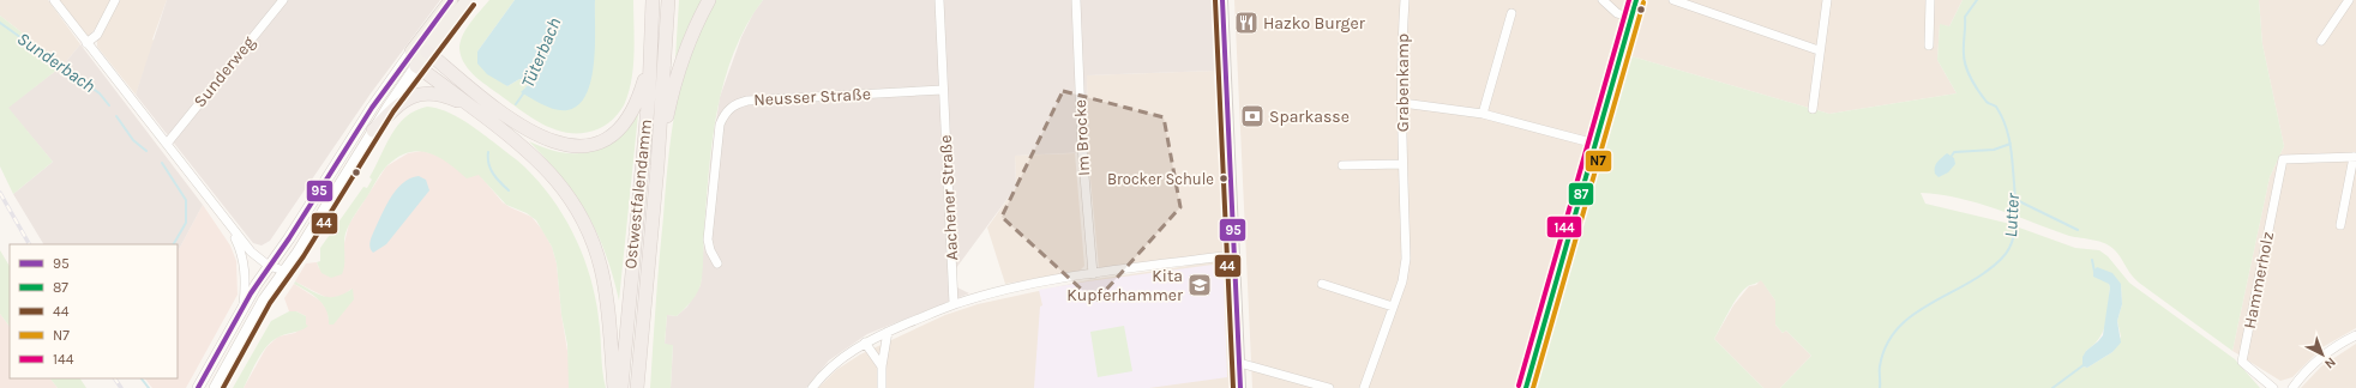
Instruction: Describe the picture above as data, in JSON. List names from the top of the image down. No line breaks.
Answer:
{"streets":{"highway":["Ostwestfalendamm"],"street":["Sunderweg","Grabenkamp","Neusser Straße","Im Brocke","Aachener Straße","Hammerholz"]},"crossings":[["Neusser Straße","Aachener Straße"]],"water":["Tüterbach","Sunderbach","Lutter"],"places":{"restaurant":["Hazko Burger"],"bank":["Sparkasse"],"other":["Brocker Schule"],"school or university":["Kita Kupferhammer"]},"lines":["transit line 95","transit line 87","transit line 44","transit line 144","transit line N7"],"legend":["95","87","44","N7","144"],"north":"bottom right"}
